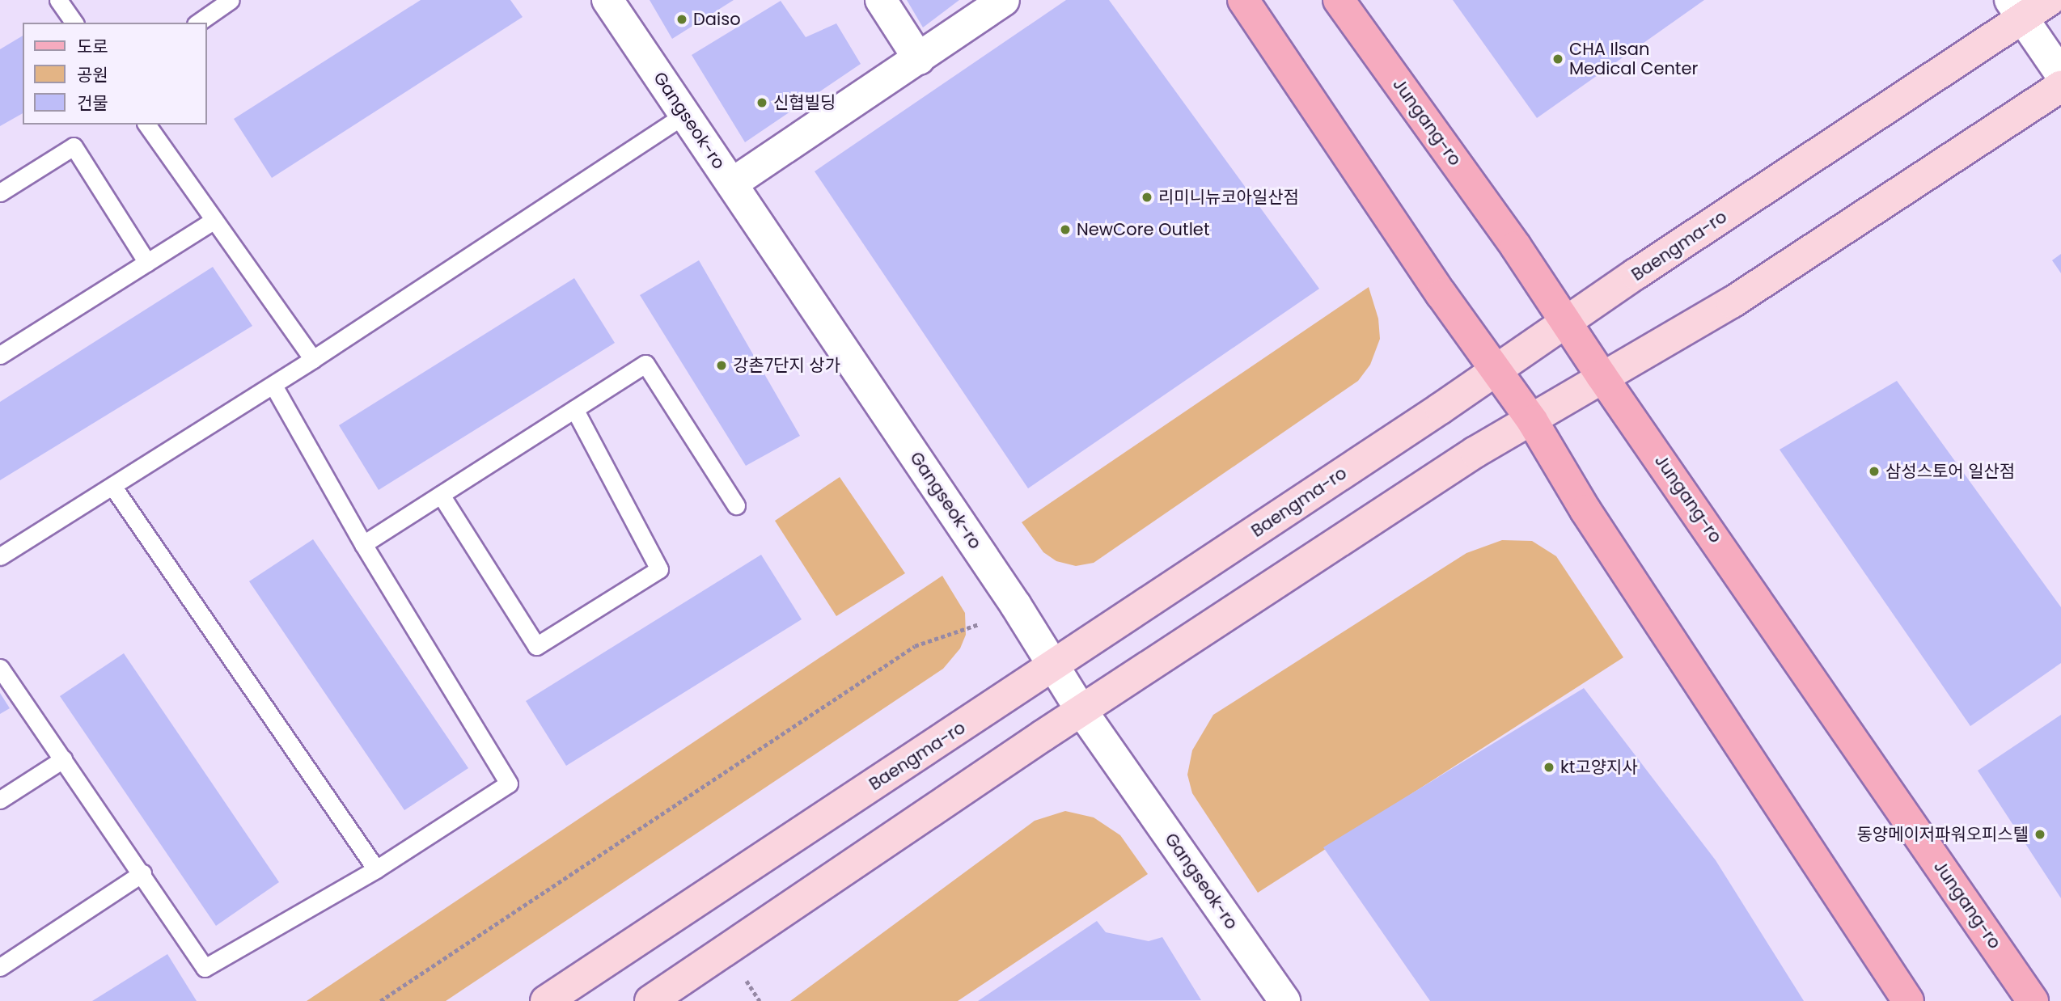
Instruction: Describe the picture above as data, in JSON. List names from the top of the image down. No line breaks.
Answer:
{"streets":{"main road":["Jungang-ro","Baengma-ro"],"street":["Gangseok-ro"]},"crossings":[["Gangseok-ro","Baengma-ro"],["Jungang-ro","Baengma-ro"]],"places":["Daiso","CHA Ilsan Medical Center","신협빌딩","리미니뉴코아일산점","NewCore Outlet","강촌7단지 상가","삼성스토어 일산점","kt고양지사","동양메이저파워오피스텔"],"legend":["도로","공원","건물"]}
